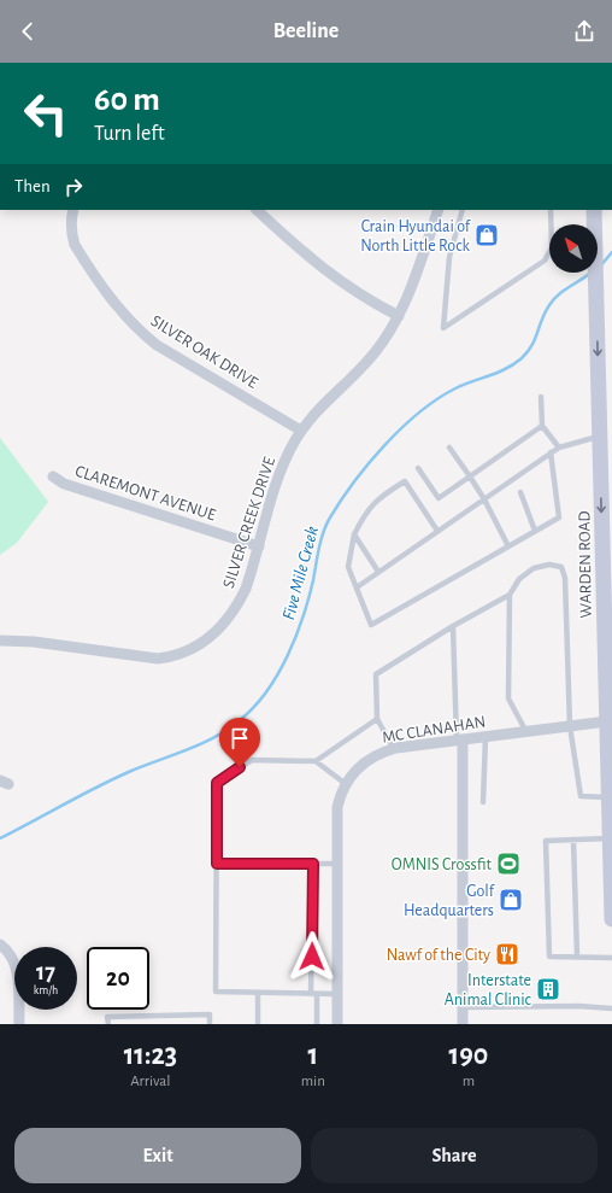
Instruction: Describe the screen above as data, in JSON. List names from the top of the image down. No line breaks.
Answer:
{"streets":{"main road":["WARDEN ROAD"],"street":["SILVER OAK DRIVE","CLAREMONT AVENUE","SILVER CREEK DRIVE","MC CLANAHAN"]},"crossings":[["SILVER OAK DRIVE","SILVER CREEK DRIVE"],["CLAREMONT AVENUE","SILVER CREEK DRIVE"],["WARDEN ROAD","MC CLANAHAN"]],"one_way":["WARDEN ROAD"],"water":["Five Mile Creek"],"places":{"shop":["Crain Hyundai of North Little Rock","Golf Headquarters"],"sports":["OMNIS Crossfit"],"restaurant":["Nawf of the City"],"building":["Interstate Animal Clinic"]},"north":"top left","page":{"header":"Beeline","turn":["60 m","Turn left"],"then":"Then","speed":"17 km/h","limit":"20","eta":["11:23","Arrival","1","min","190","m"],"buttons":["Exit","Share"]}}
